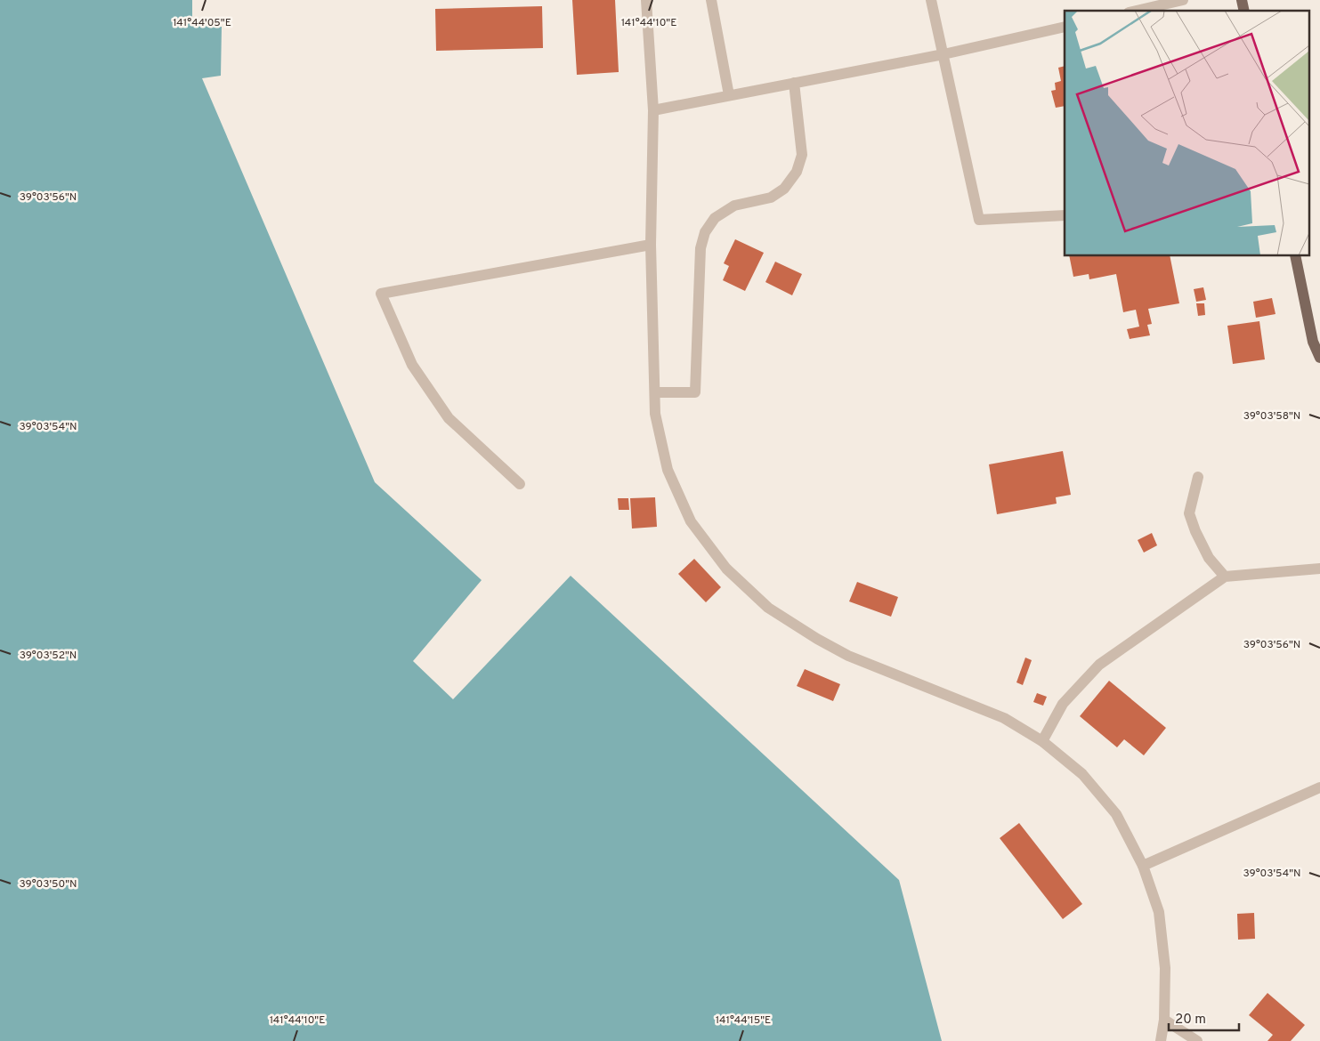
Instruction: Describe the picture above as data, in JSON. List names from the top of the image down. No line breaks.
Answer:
{"scale_bar":"20 m","coordinates":["141°44'05\"E","141°44'10\"E","39°03'56\"N","39°03'58\"N","39°03'54\"N","39°03'52\"N","39°03'50\"N","141°44'15\"E"]}
